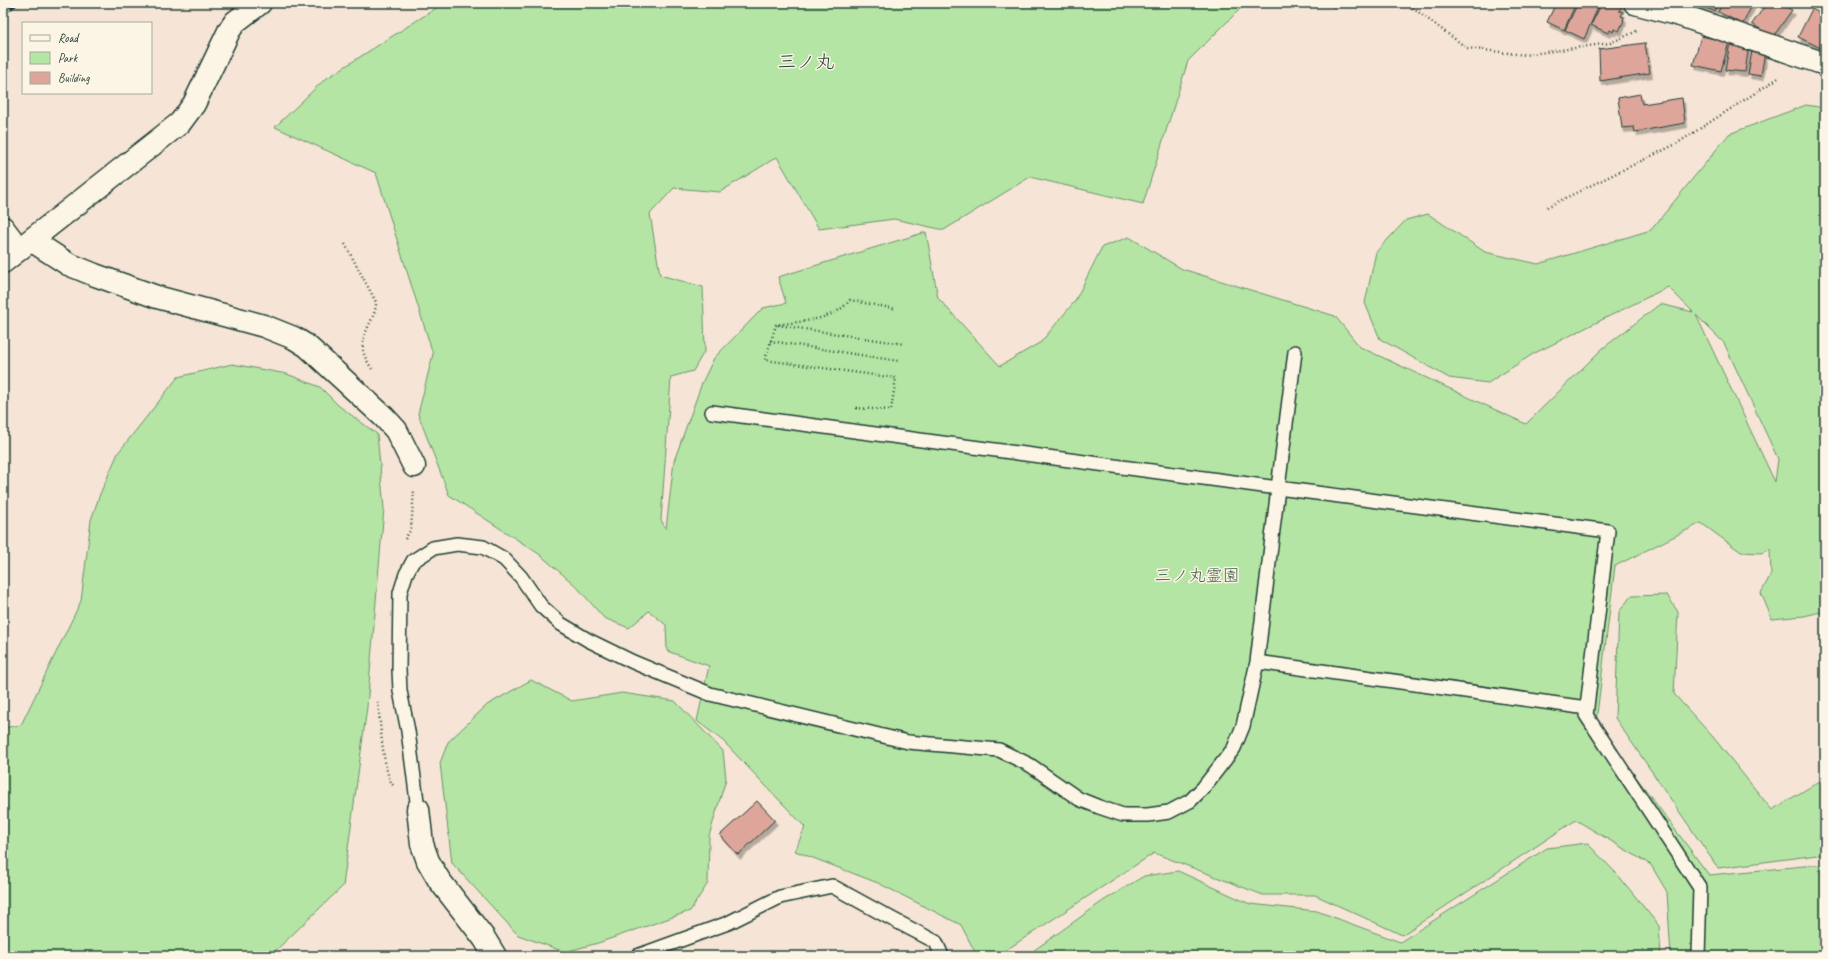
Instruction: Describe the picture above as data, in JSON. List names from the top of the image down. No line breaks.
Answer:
{"districts":["三ノ丸"],"parks":["三ノ丸霊園"],"legend":["Road","Park","Building"]}
